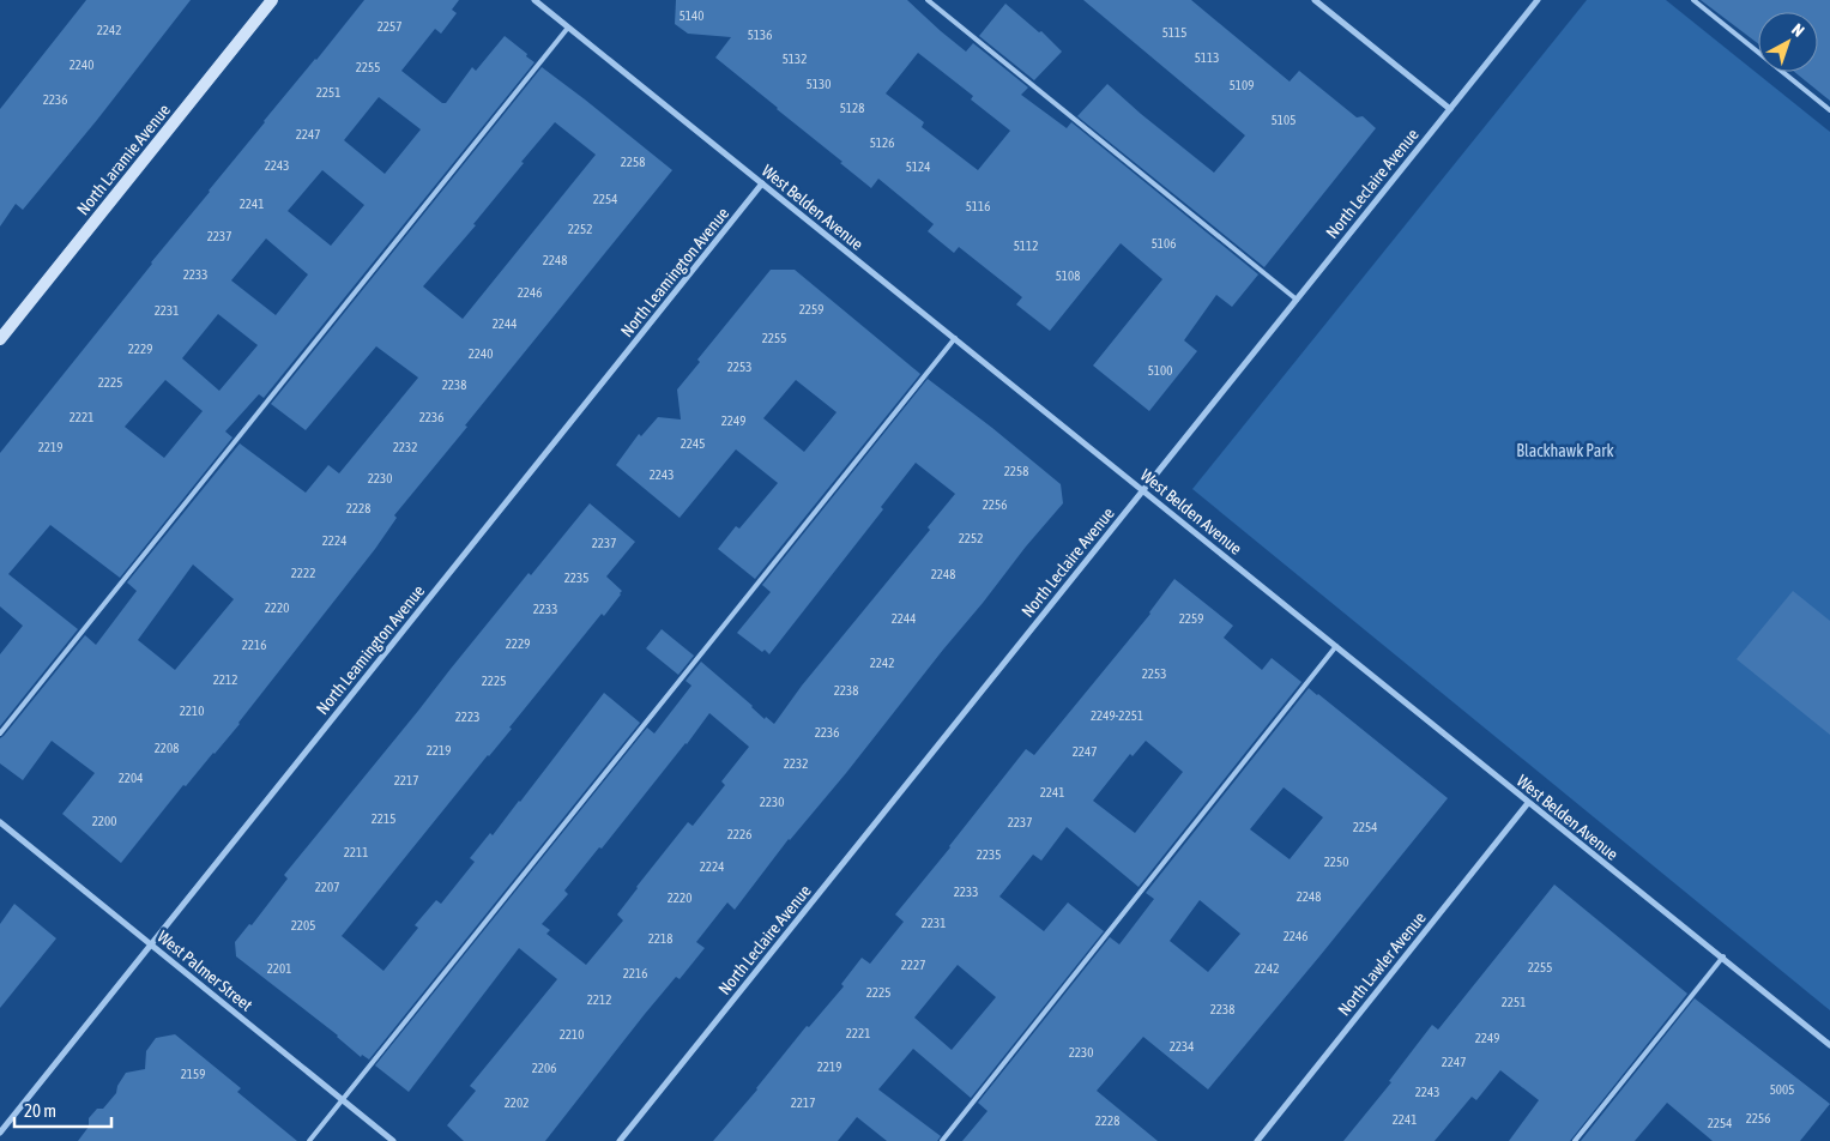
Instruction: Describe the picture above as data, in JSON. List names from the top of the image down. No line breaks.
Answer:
{"streets":{"street":["North Laramie Avenue","North Leclaire Avenue","West Belden Avenue","North Leamington Avenue","North Lawler Avenue","West Palmer Street"]},"crossings":[["North Leclaire Avenue","West Belden Avenue"],["West Belden Avenue","North Leamington Avenue"],["West Belden Avenue","North Lawler Avenue"],["North Leamington Avenue","West Palmer Street"]],"parks":["Blackhawk Park"],"house_numbers":["5140","2257","2242","5115","5136","5113","5132","2240","2255","5130","5109","2251","2236","5128","5105","2247","5126","2258","2243","5124","2254","2241","5116","2252","2237","5106","5112","2248","2233","5108","2246","2259","2231","2244","2255","2229","2240","2253","5100","2225","2238","2221","2236","2249","2245","2219","2232","2258","2243","2230","2256","2228","2252","2224","2237","2222","2248","2235","2220","2233","2244","2259","2229","2216","2242","2253","2212","2225","2238","2210","2249-2251","2223","2236","2208","2219","2247","2232","2204","2217","2241","2230","2215","2200","2237","2254","2226","2211","2235","2250","2224","2207","2233","2248","2220","2231","2205","2246","2218","2227","2255","2201","2242","2216","2225","2212","2251","2238","2221","2210","2249","2234","2230","2247","2219","2206","2159","5005","2243","2202","2217","2256","2241","2228","2254"],"scale_bar":"20 m","north":"top right"}
